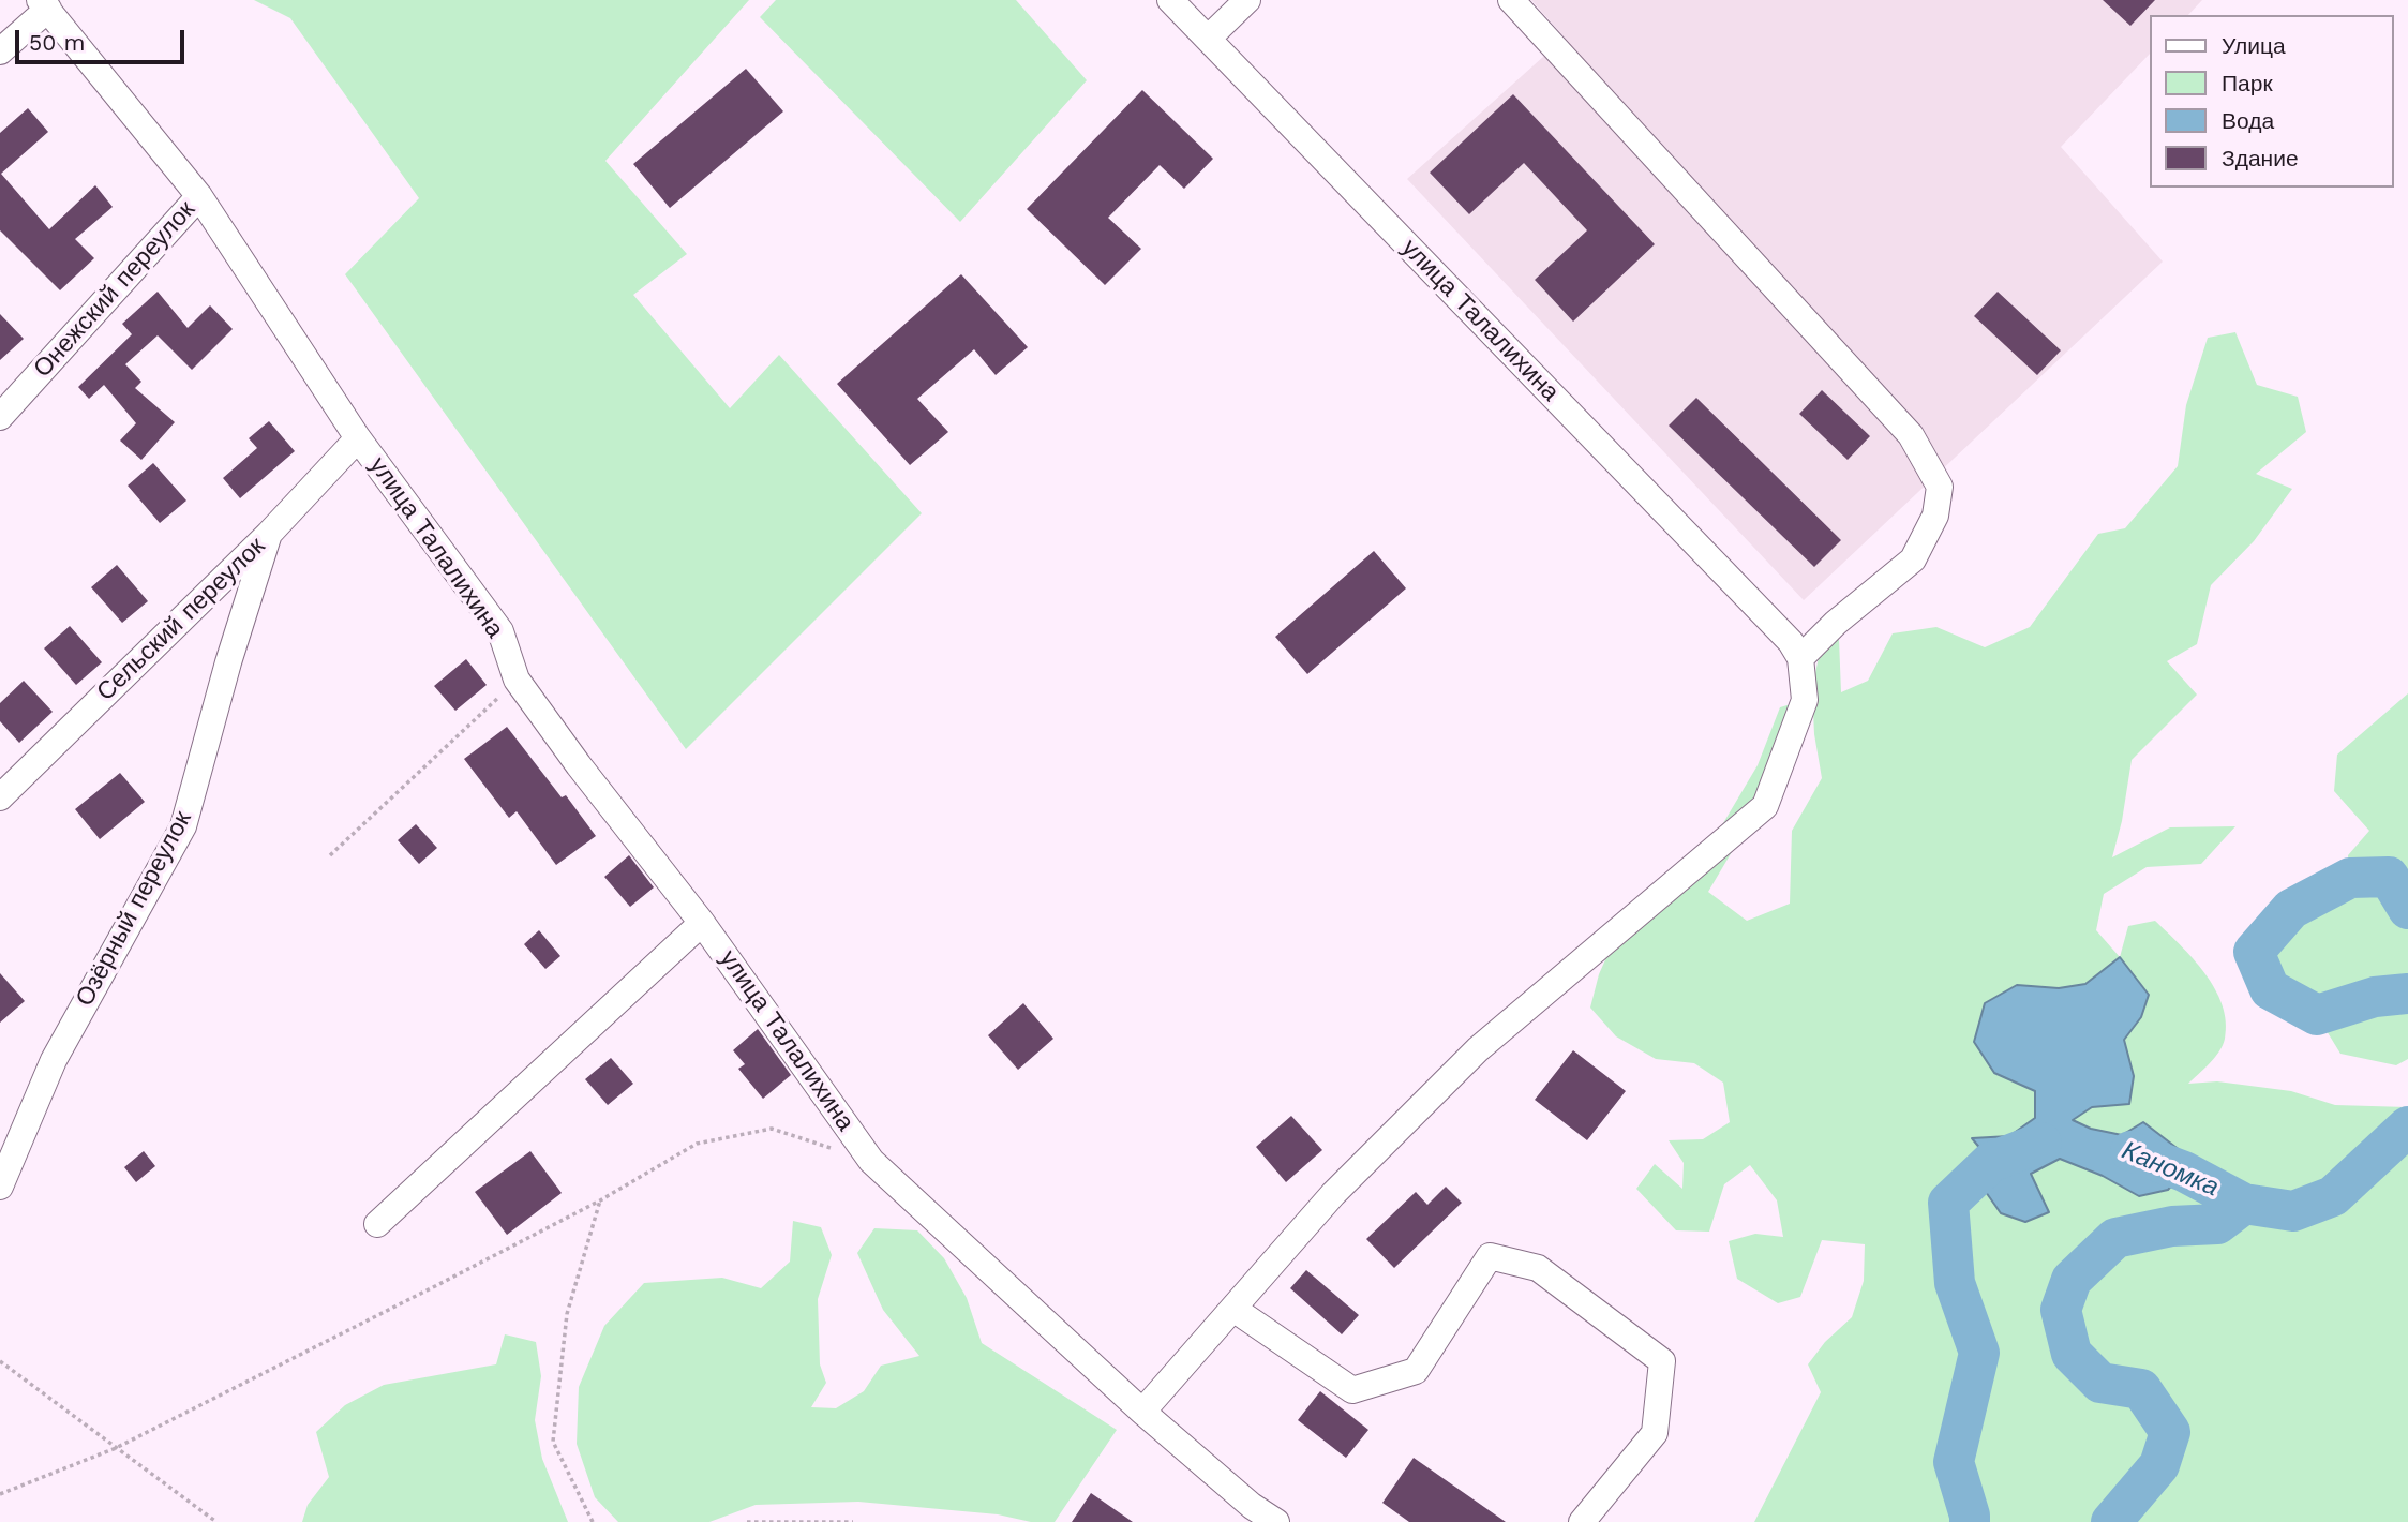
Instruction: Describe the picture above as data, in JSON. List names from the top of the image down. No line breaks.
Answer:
{"streets":{"street":["Онежский переулок","улица Талалихина","Сельский переулок","Озёрный переулок"]},"crossings":[["Онежский переулок","улица Талалихина"],["улица Талалихина","Сельский переулок"],["Сельский переулок","Озёрный переулок"]],"water":["Каномка"],"legend":["Улица","Парк","Вода","Здание"],"scale_bar":"50 m"}
